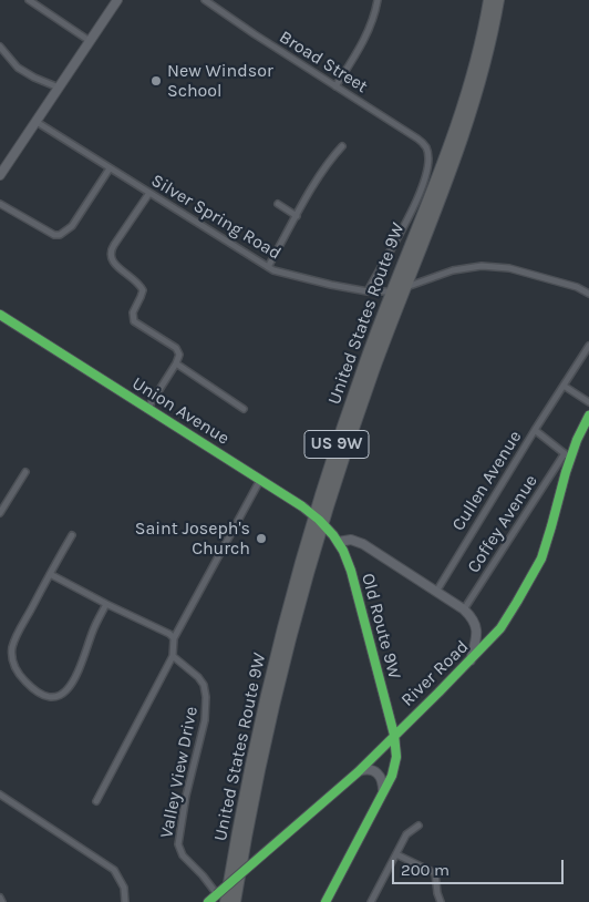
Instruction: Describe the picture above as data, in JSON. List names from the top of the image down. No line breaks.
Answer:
{"streets":{"highway":["United States Route 9W","US 9W"],"street":["Broad Street","Silver Spring Road","Union Avenue","Cullen Avenue","Coffey Avenue","Old Route 9W","River Road","Valley View Drive"]},"crossings":[["Broad Street","Silver Spring Road"],["Silver Spring Road","United States Route 9W"],["United States Route 9W","Union Avenue"],["United States Route 9W","River Road"],["United States Route 9W","Valley View Drive"],["Union Avenue","Old Route 9W"],["Old Route 9W","River Road"],["River Road","Valley View Drive"]],"places":["New Windsor School","Saint Joseph's Church"],"scale_bar":"200 m"}
